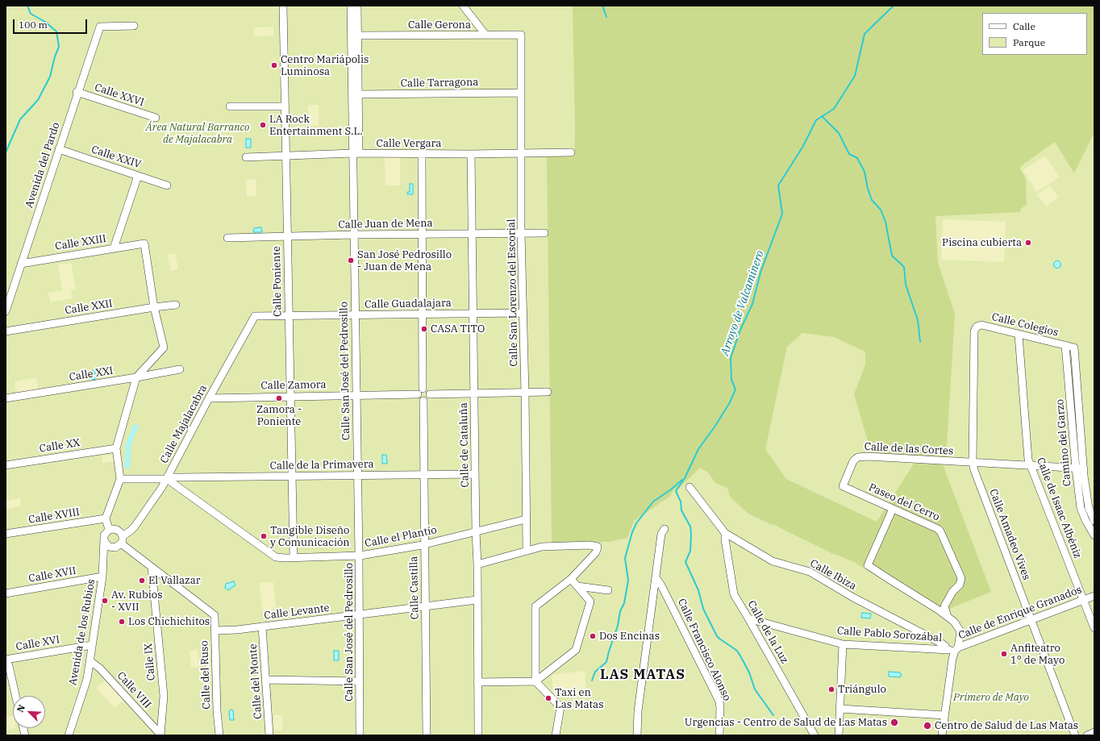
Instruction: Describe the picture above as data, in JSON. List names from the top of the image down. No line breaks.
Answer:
{"streets":{"street":["Calle Gerona","Calle Tarragona","Calle XXVI","Calle Vergara","Calle XXIV","Avenida del Pardo","Calle Juan de Mena","Calle XXIII","Calle Poniente","Calle San Lorenzo del Escorial","Calle Guadalajara","Calle XXII","Calle Colegios","Calle San José del Pedrosillo","Calle XXI","Calle Zamora","Calle Majalacabra","Camino del Garzo","Calle de Cataluña","Calle XX","Calle de las Cortes","Calle de la Primavera","Paseo del Cerro","Calle de Isaac Albéniz","Calle XVIII","Calle Amadeo Vives","Calle el Plantío","Calle XVII","Calle Ibiza","Calle Castilla","Calle Levante","Calle de Enrique Granados","Avenida de los Rubios","Calle de la Luz","Calle Pablo Sorozábal","Calle XVI","Calle Francisco Alonso","Calle IX","Calle del Ruso","Calle del Monte","Calle VIII"]},"crossings":[["Calle Gerona","Calle San Lorenzo del Escorial"],["Calle Gerona","Calle San José del Pedrosillo"],["Calle Tarragona","Calle San Lorenzo del Escorial"],["Calle Tarragona","Calle San José del Pedrosillo"],["Calle XXVI","Avenida del Pardo"],["Calle Vergara","Calle Poniente"],["Calle Vergara","Calle San Lorenzo del Escorial"],["Calle Vergara","Calle San José del Pedrosillo"],["Calle Vergara","Calle de Cataluña"],["Calle XXIV","Avenida del Pardo"],["Avenida del Pardo","Calle XXIII"],["Calle Juan de Mena","Calle Poniente"],["Calle Juan de Mena","Calle San Lorenzo del Escorial"],["Calle Juan de Mena","Calle San José del Pedrosillo"],["Calle Juan de Mena","Calle de Cataluña"],["Calle XXIII","Calle XXII"],["Calle Poniente","Calle Guadalajara"],["Calle Poniente","Calle Zamora"],["Calle Poniente","Calle de la Primavera"],["Calle Poniente","Calle el Plantío"],["Calle San Lorenzo del Escorial","Calle Guadalajara"],["Calle San Lorenzo del Escorial","Calle el Plantío"],["Calle Guadalajara","Calle San José del Pedrosillo"],["Calle Guadalajara","Calle Majalacabra"],["Calle Guadalajara","Calle de Cataluña"],["Calle Colegios","Camino del Garzo"],["Calle Colegios","Calle de Isaac Albéniz"],["Calle Colegios","Calle Amadeo Vives"],["Calle San José del Pedrosillo","Calle Zamora"],["Calle San José del Pedrosillo","Calle de la Primavera"],["Calle San José del Pedrosillo","Calle el Plantío"],["Calle San José del Pedrosillo","Calle Levante"],["Calle Zamora","Calle Majalacabra"],["Calle Zamora","Calle Castilla"],["Calle Majalacabra","Calle de la Primavera"],["Calle Majalacabra","Calle el Plantío"],["Calle Majalacabra","Avenida de los Rubios"],["Calle Majalacabra","Calle del Ruso"],["Calle de Cataluña","Calle de la Primavera"],["Calle de Cataluña","Calle el Plantío"],["Calle de Cataluña","Calle Levante"],["Calle de las Cortes","Paseo del Cerro"],["Calle de las Cortes","Calle Amadeo Vives"],["Calle de la Primavera","Calle el Plantío"],["Calle de la Primavera","Calle Castilla"],["Calle de Isaac Albéniz","Calle de Enrique Granados"],["Calle Amadeo Vives","Calle de Enrique Granados"],["Calle el Plantío","Calle Castilla"],["Calle XVII","Avenida de los Rubios"],["Calle Ibiza","Calle de la Luz"],["Calle Ibiza","Calle Pablo Sorozábal"],["Calle Castilla","Calle Levante"],["Calle Levante","Calle del Ruso"],["Calle Levante","Calle del Monte"],["Calle de Enrique Granados","Calle Pablo Sorozábal"],["Avenida de los Rubios","Calle XVI"],["Avenida de los Rubios","Calle del Ruso"],["Avenida de los Rubios","Calle VIII"],["Calle de la Luz","Calle Pablo Sorozábal"],["Calle IX","Calle del Ruso"],["Calle IX","Calle VIII"]],"districts":["LAS MATAS"],"water":["Arroyo de Valcaminero"],"parks":["Área Natural Barranco de Majalacabra","Primero de Mayo"],"places":["Centro Mariápolis Luminosa","LA Rock Entertainment S.L.","Piscina cubierta","San José Pedrosillo - Juan de Mena","CASA TITO","Zamora - Poniente","Tangible Diseño y Comunicación","El Vallazar","Av. Rubios - XVII","Los Chichichitos","Dos Encinas","Anfiteatro 1° de Mayo","Triángulo","Taxi en Las Matas","Urgencias - Centro de Salud de Las Matas","Centro de Salud de Las Matas"],"legend":["Calle","Parque"],"scale_bar":"100 m","north":"top left"}
